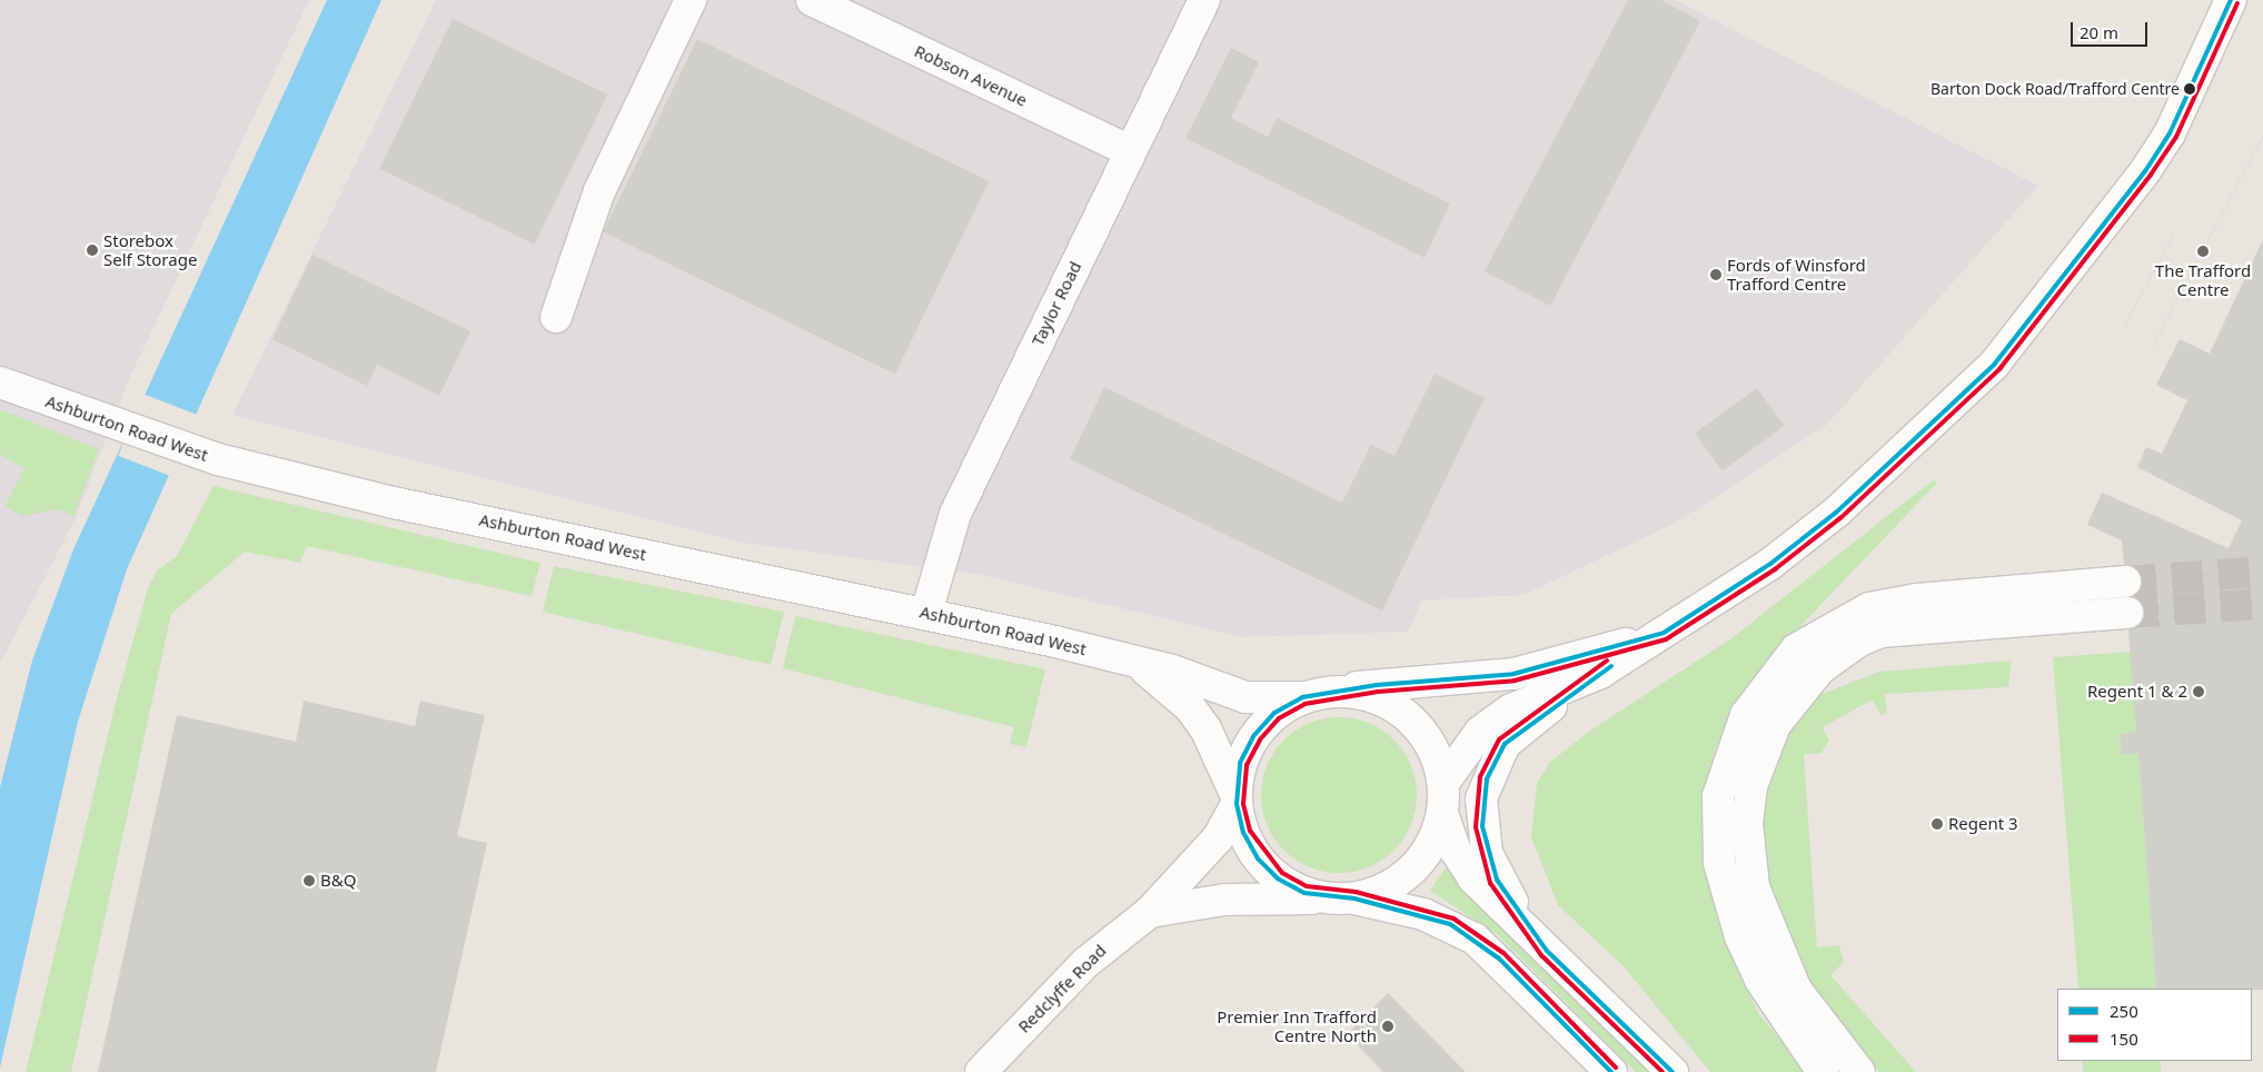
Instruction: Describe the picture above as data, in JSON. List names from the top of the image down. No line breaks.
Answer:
{"streets":{"main road":["Robson Avenue","Taylor Road","Ashburton Road West","Redclyffe Road"]},"crossings":[["Robson Avenue","Taylor Road"],["Taylor Road","Ashburton Road West"],["Ashburton Road West","Redclyffe Road"]],"places":["Barton Dock Road/Trafford Centre","Storebox Self Storage","The Trafford Centre","Fords of Winsford Trafford Centre","Regent 1 & 2","Regent 3","B&Q","Premier Inn Trafford Centre North"],"lines":["transit line 250","transit line 150"],"legend":["250","150"],"scale_bar":"20 m"}
